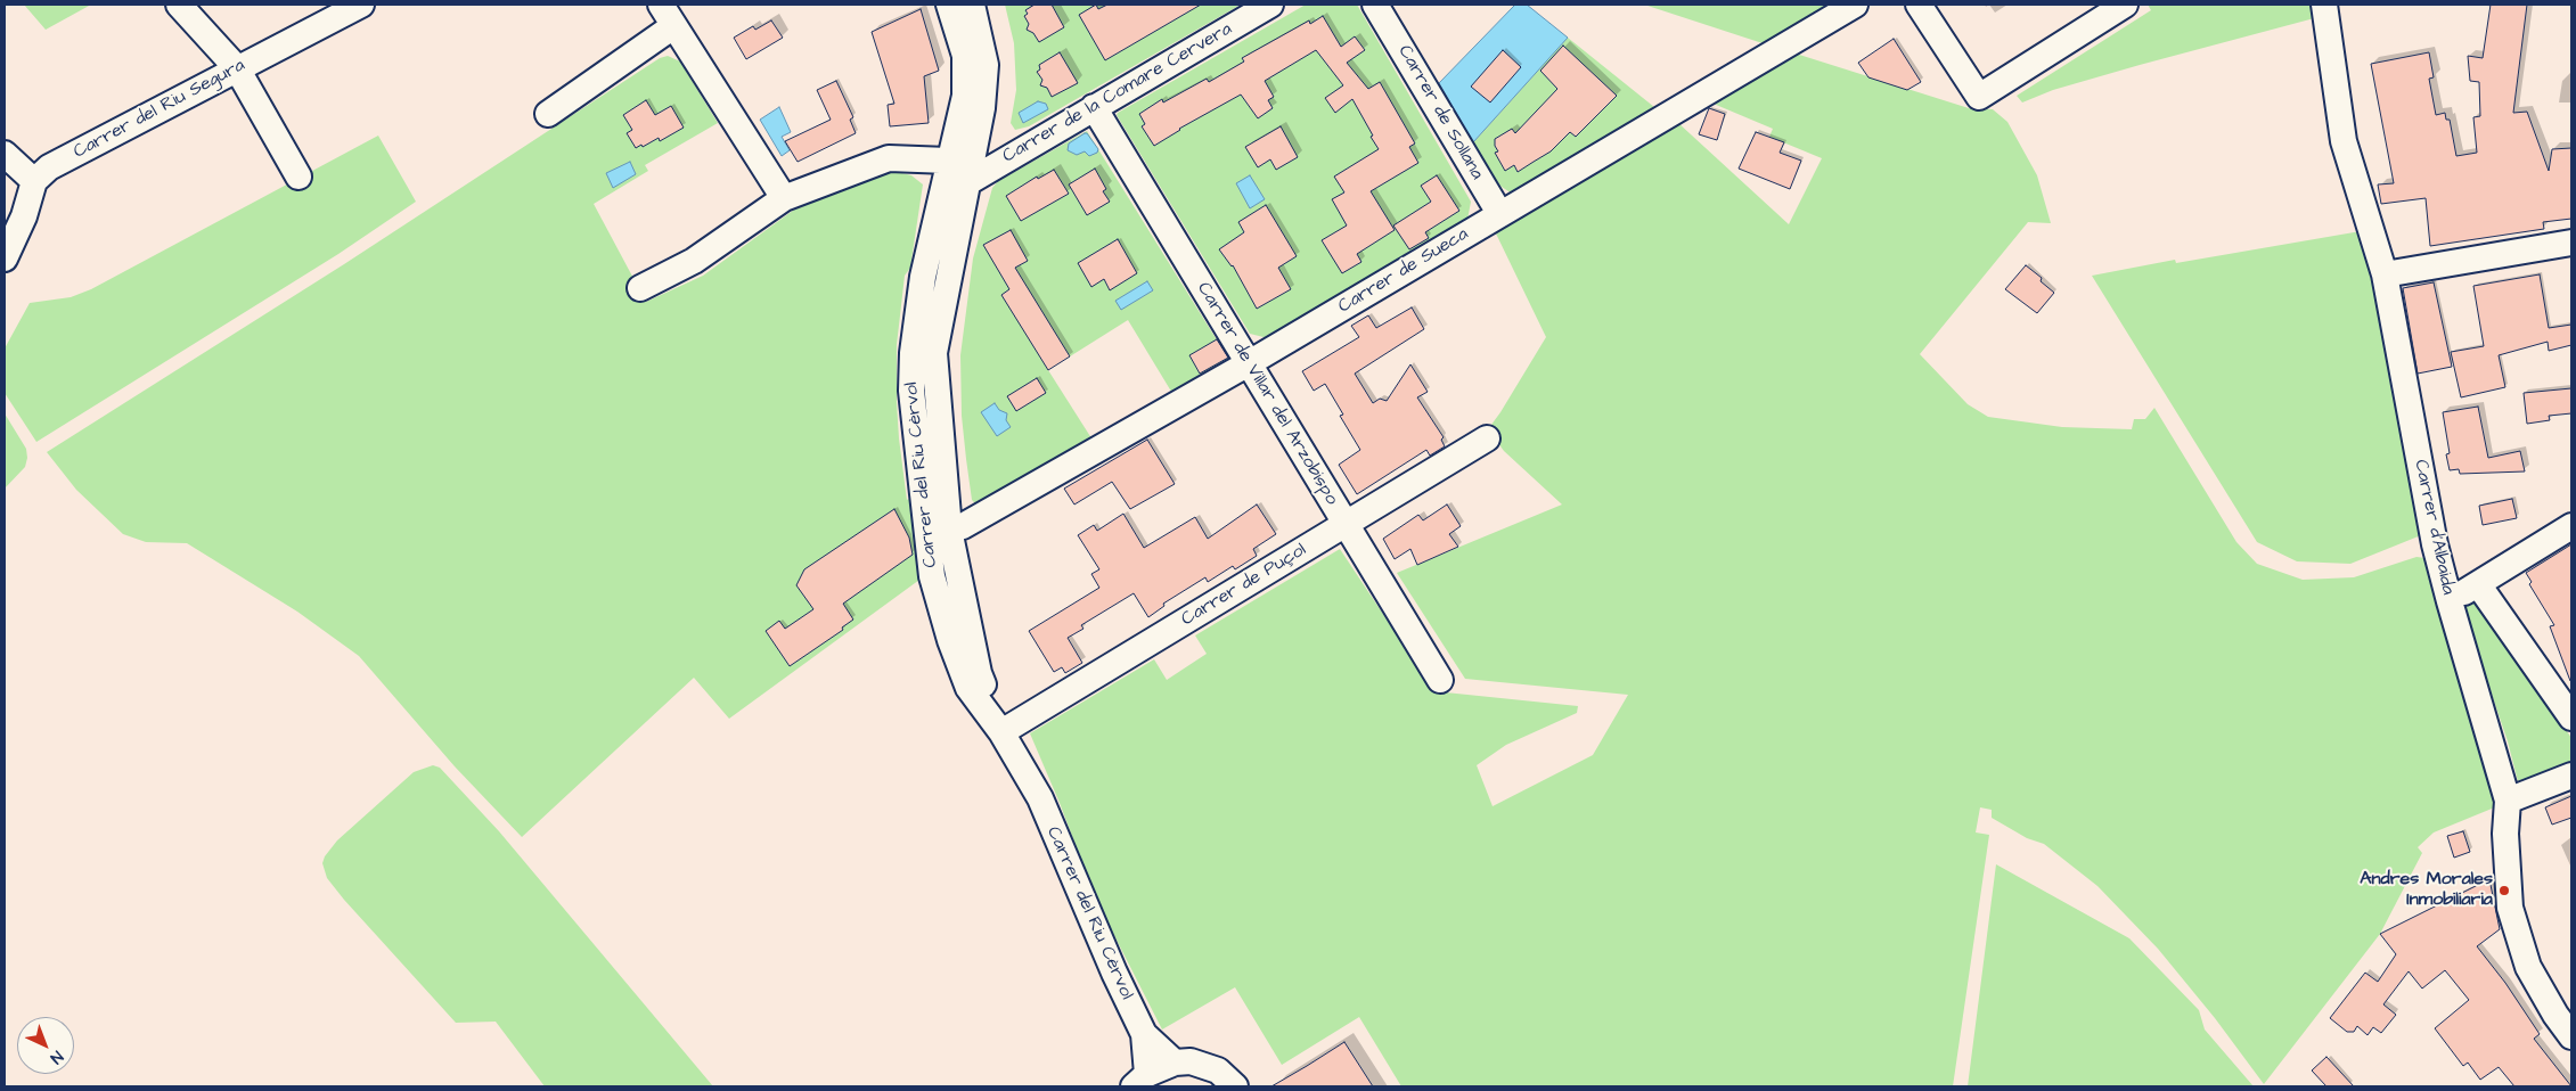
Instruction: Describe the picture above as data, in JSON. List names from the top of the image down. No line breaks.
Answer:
{"streets":{"street":["Carrer de la Comare Cervera","Carrer del Riu Segura","Carrer de Sollana","Carrer de Sueca","Carrer de Villar del Arzobispo","Carrer del Riu Cèrvol","Carrer d'Albaida","Carrer de Puçol"]},"crossings":[["Carrer de la Comare Cervera","Carrer de Villar del Arzobispo"],["Carrer de la Comare Cervera","Carrer del Riu Cèrvol"],["Carrer de Sollana","Carrer de Sueca"],["Carrer de Sueca","Carrer de Villar del Arzobispo"],["Carrer de Sueca","Carrer del Riu Cèrvol"],["Carrer de Villar del Arzobispo","Carrer de Puçol"],["Carrer del Riu Cèrvol","Carrer de Puçol"]],"places":["Andres Morales Inmobiliaria"],"north":"bottom right"}
